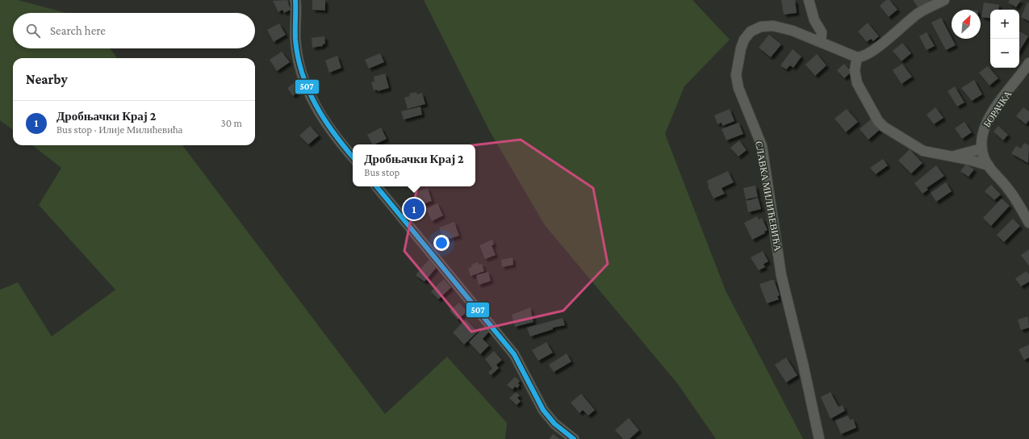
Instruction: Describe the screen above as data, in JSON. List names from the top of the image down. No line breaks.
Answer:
{"streets":{"street":["БОРАЧКА","СЛАВКА МИЛИЋЕВИЋА"]},"lines":["transit line 507"],"north":"top right","page":{"map_buttons":["+","−"],"search":"Search here","heading":"Nearby","list":[{"mark":"1","name":"Дробњачки Крај 2","note":"Bus stop · Илије Милићевића","value":"30 m"}],"popup":["Дробњачки Крај 2","Bus stop"],"pins":"1"}}
